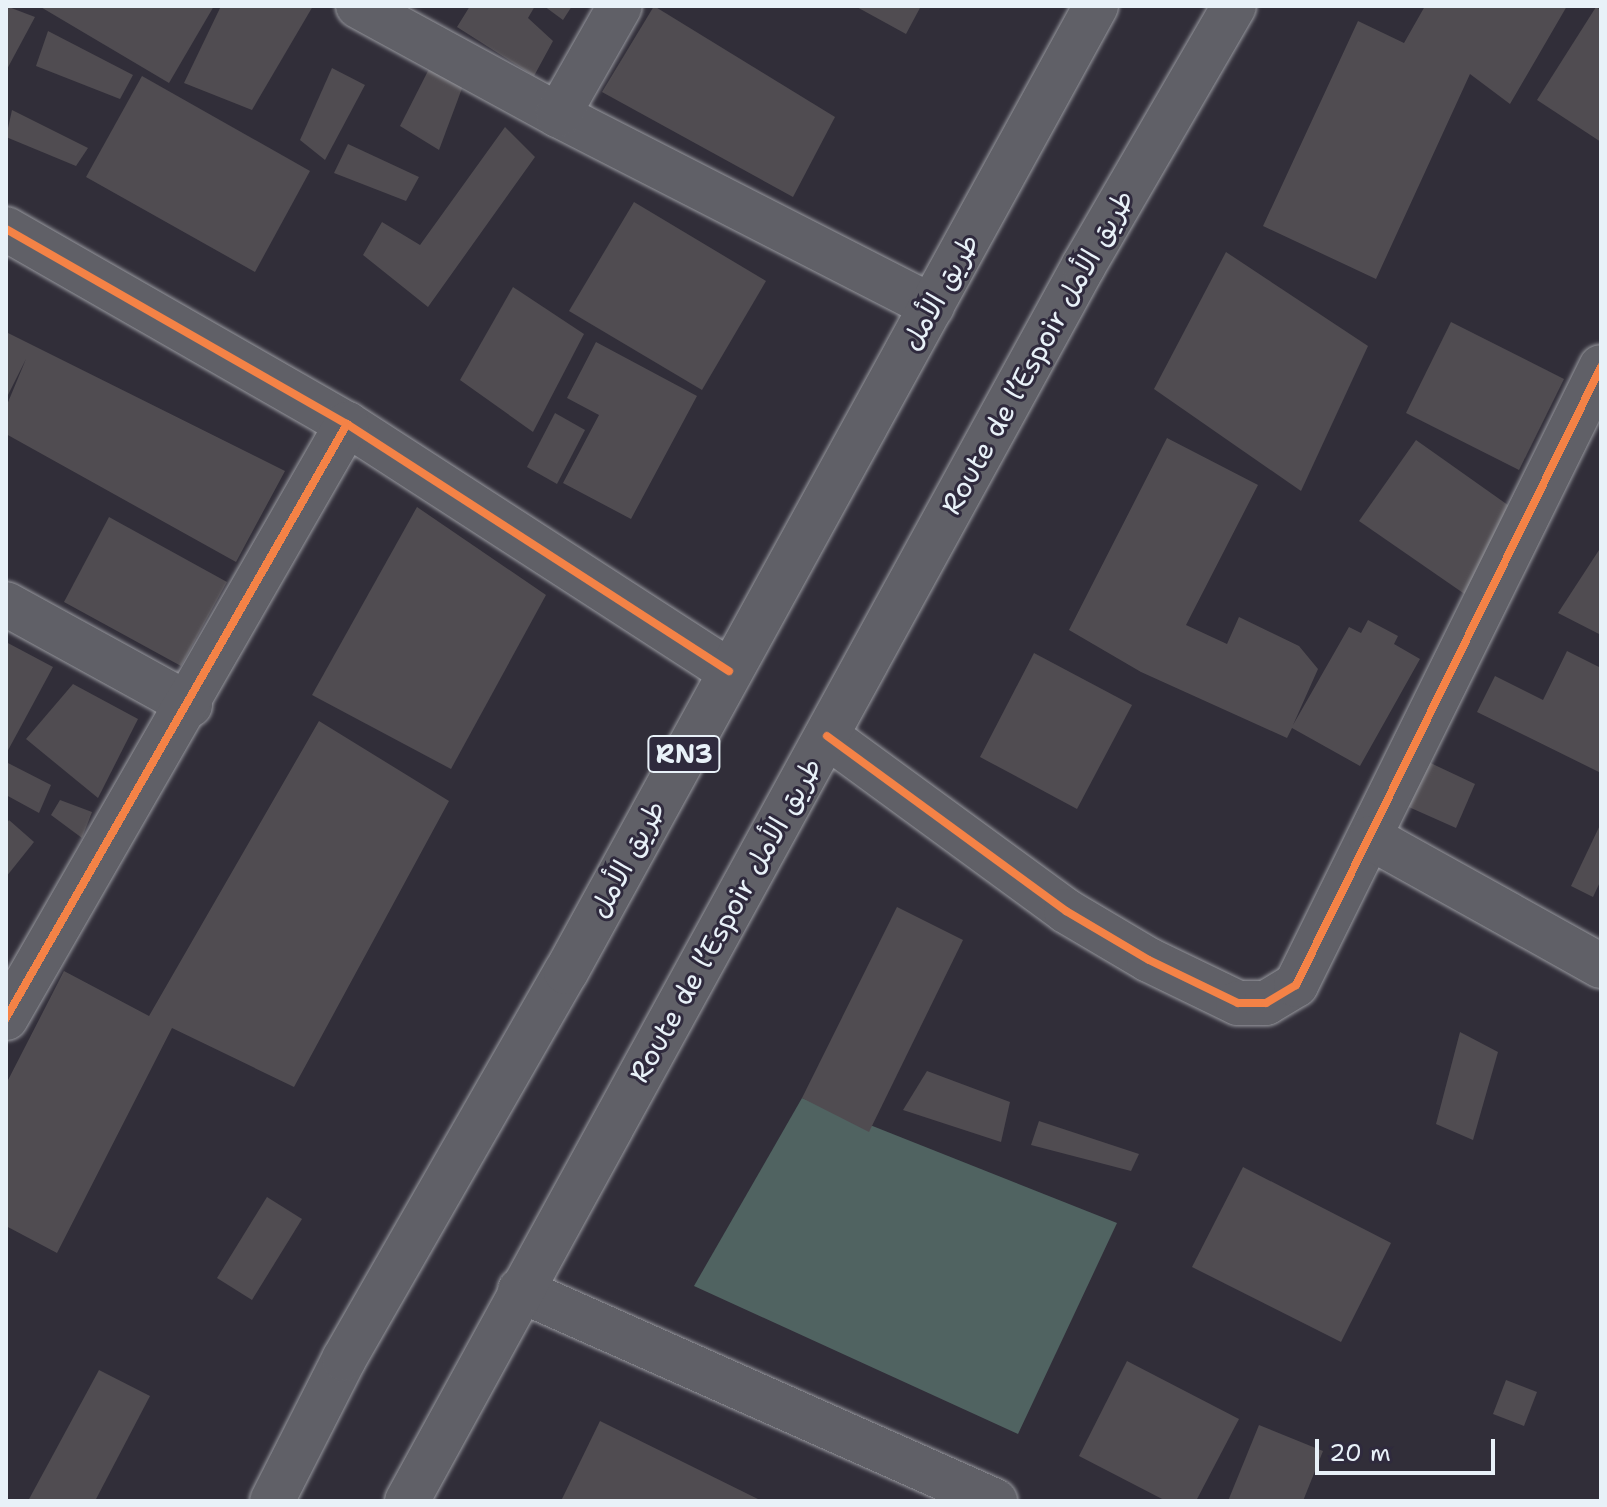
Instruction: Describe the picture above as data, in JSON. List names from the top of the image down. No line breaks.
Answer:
{"streets":{"main road":["طريق الأمل","Route de l’Espoir طريق الأمل","RN3"]},"scale_bar":"20 m"}
